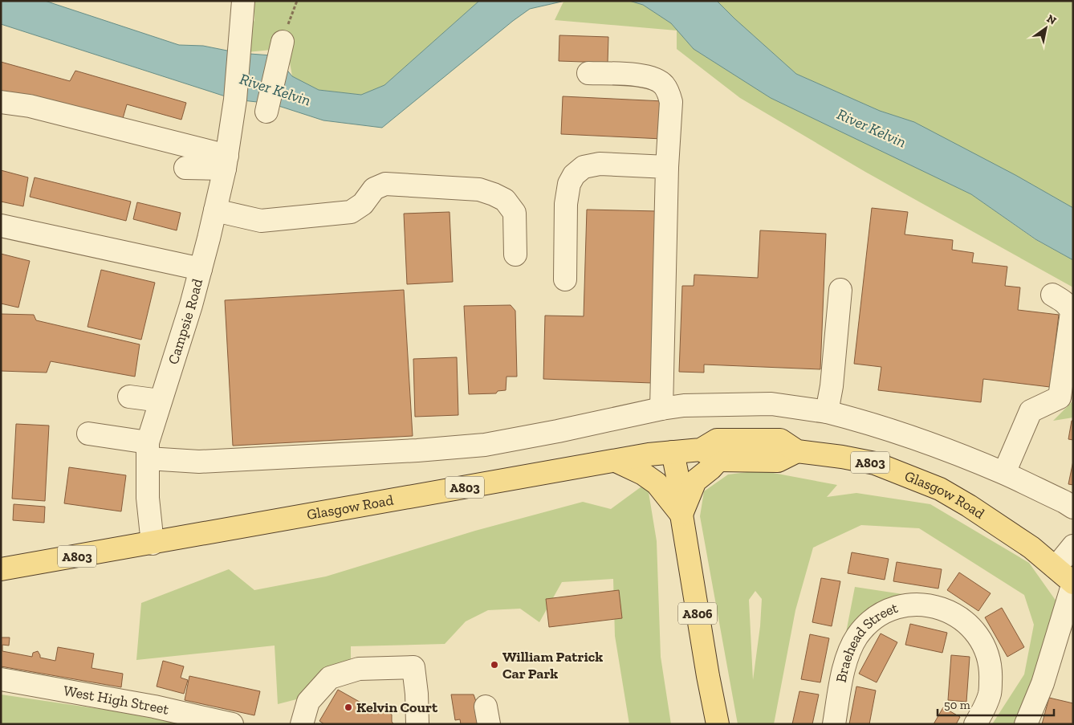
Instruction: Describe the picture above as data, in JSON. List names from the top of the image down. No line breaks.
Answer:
{"streets":{"main road":["A803","Glasgow Road","A806"],"street":["Campsie Road","Braehead Street","West High Street"]},"crossings":[["Campsie Road","Glasgow Road"],["Glasgow Road","A806"]],"water":["River Kelvin"],"places":["William Patrick Car Park","Kelvin Court"],"scale_bar":"50 m","north":"top right"}
